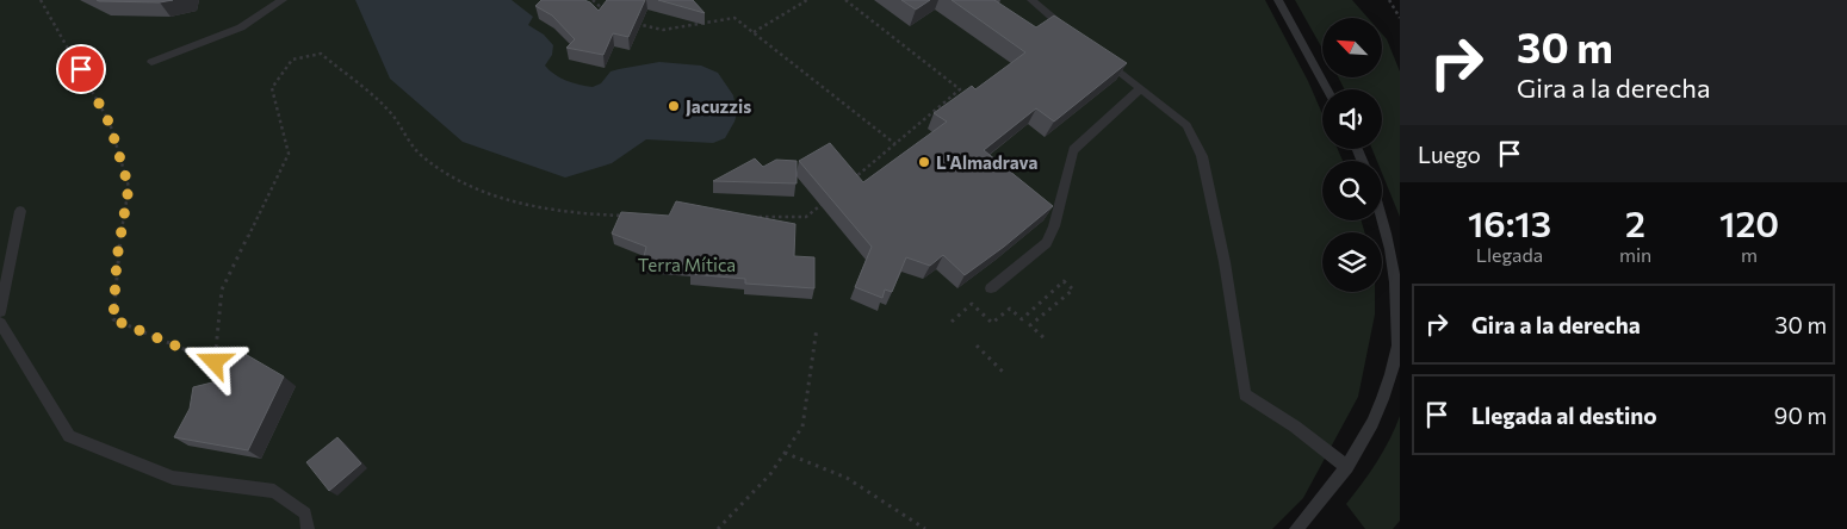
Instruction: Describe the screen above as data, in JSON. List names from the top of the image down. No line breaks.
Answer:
{"parks":["Terra Mítica"],"places":["Jacuzzis","L'Almadrava"],"north":"top left","page":{"turn":["30 m","Gira a la derecha"],"then":"Luego","eta":["16:13","Llegada","2","min","120","m"],"list":[{"name":"Gira a la derecha","value":"30 m"},{"name":"Llegada al destino","value":"90 m"}]}}
